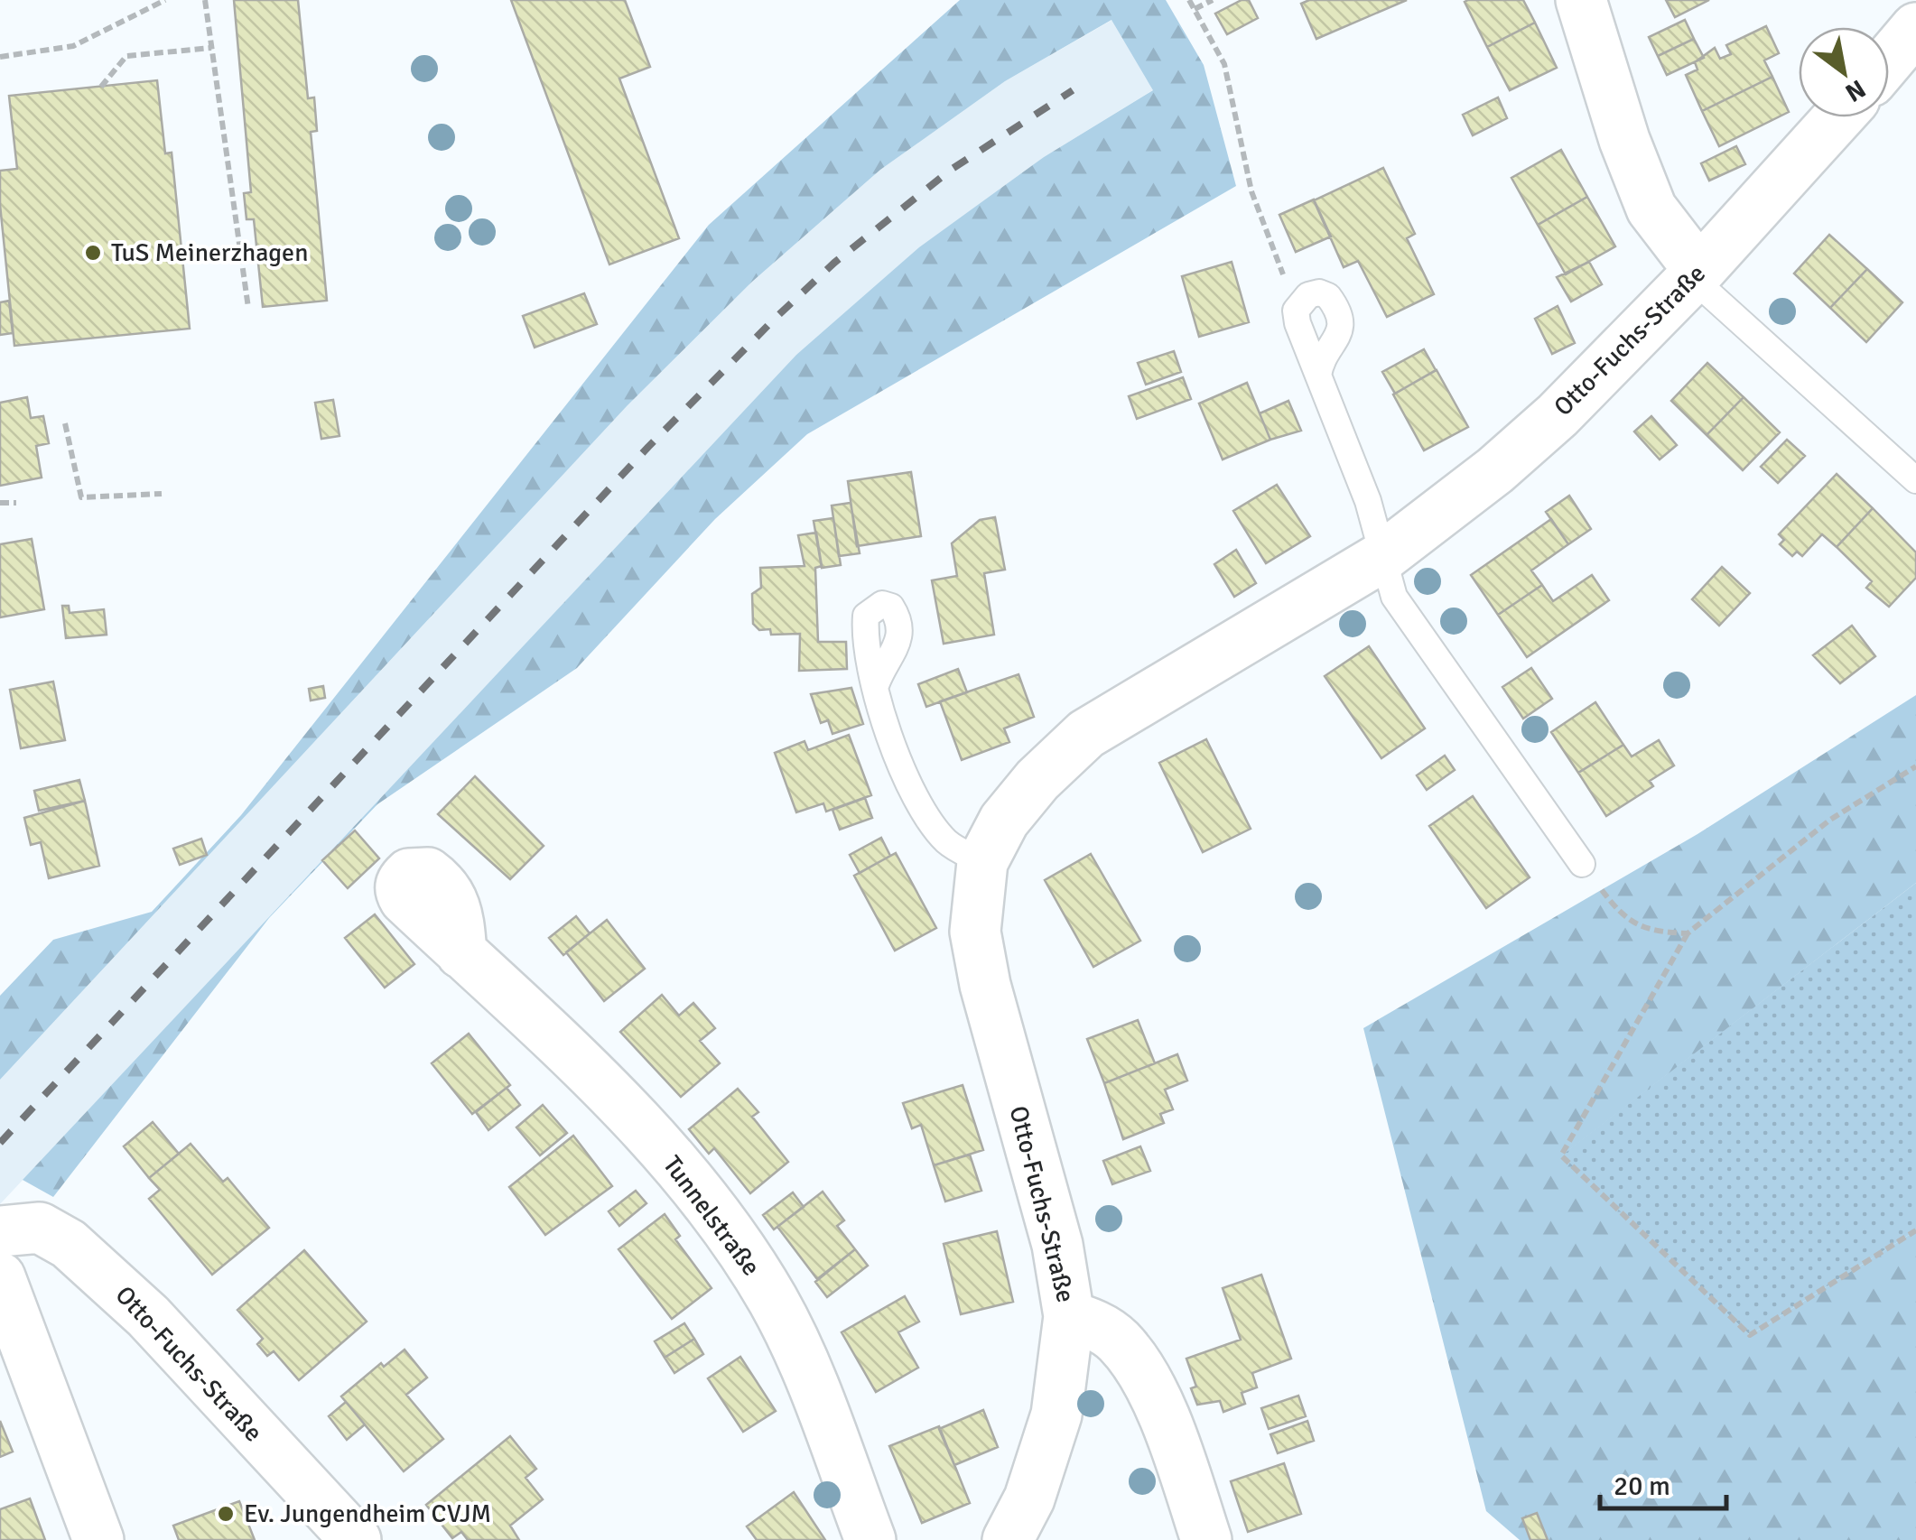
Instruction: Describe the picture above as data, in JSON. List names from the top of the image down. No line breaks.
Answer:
{"streets":{"street":["Otto-Fuchs-Straße","Tunnelstraße"]},"places":["TuS Meinerzhagen","Ev. Jungendheim CVJM"],"scale_bar":"20 m","north":"bottom right"}
